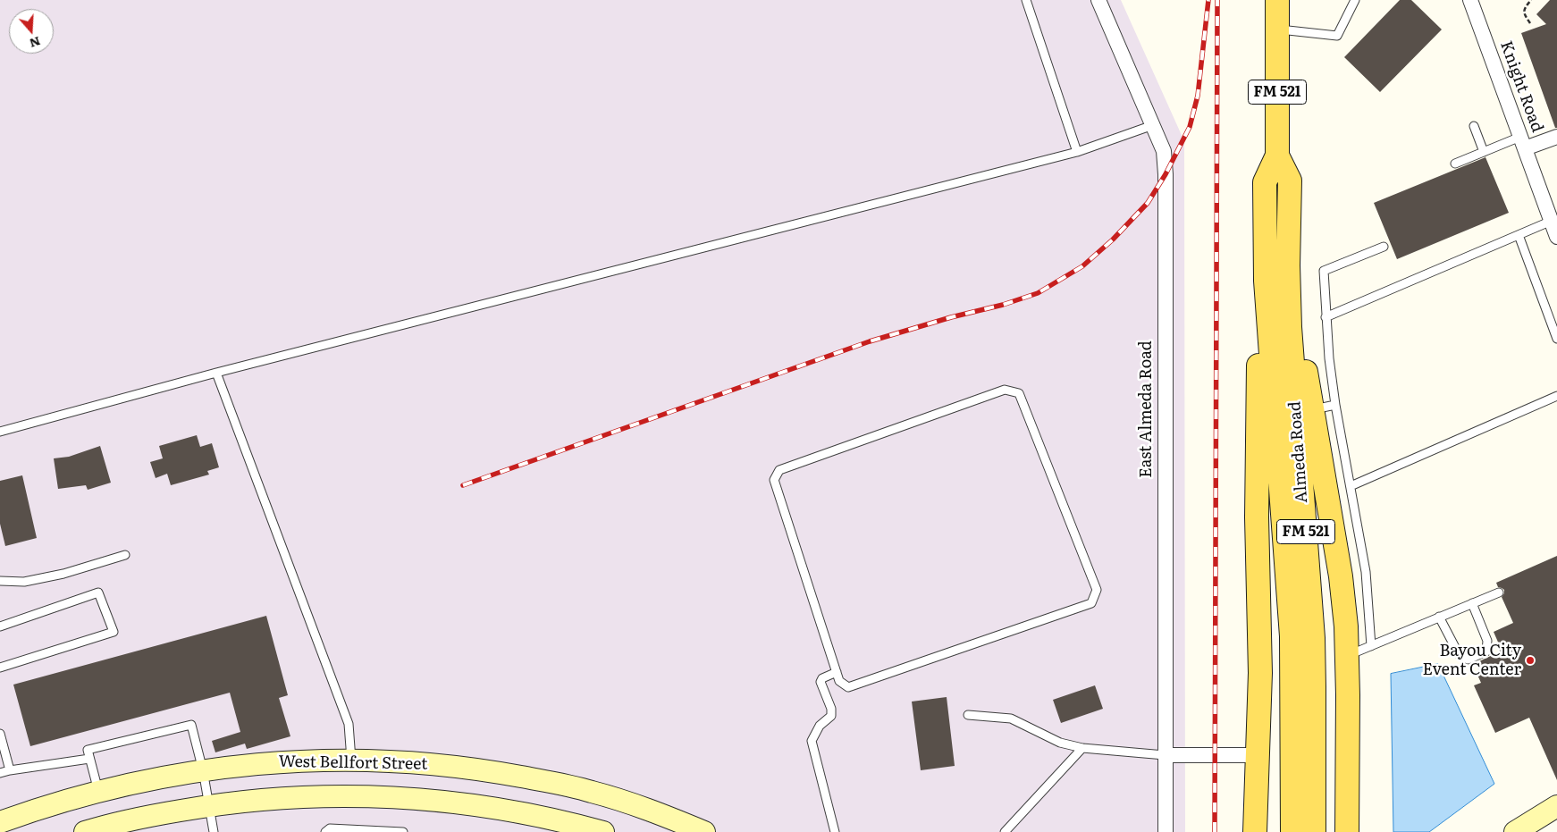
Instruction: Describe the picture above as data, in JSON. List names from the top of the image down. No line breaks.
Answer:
{"streets":{"main road":["FM 521","Almeda Road","West Bellfort Street"],"street":["Knight Road","East Almeda Road"]},"places":["Bayou City Event Center"],"north":"bottom"}
